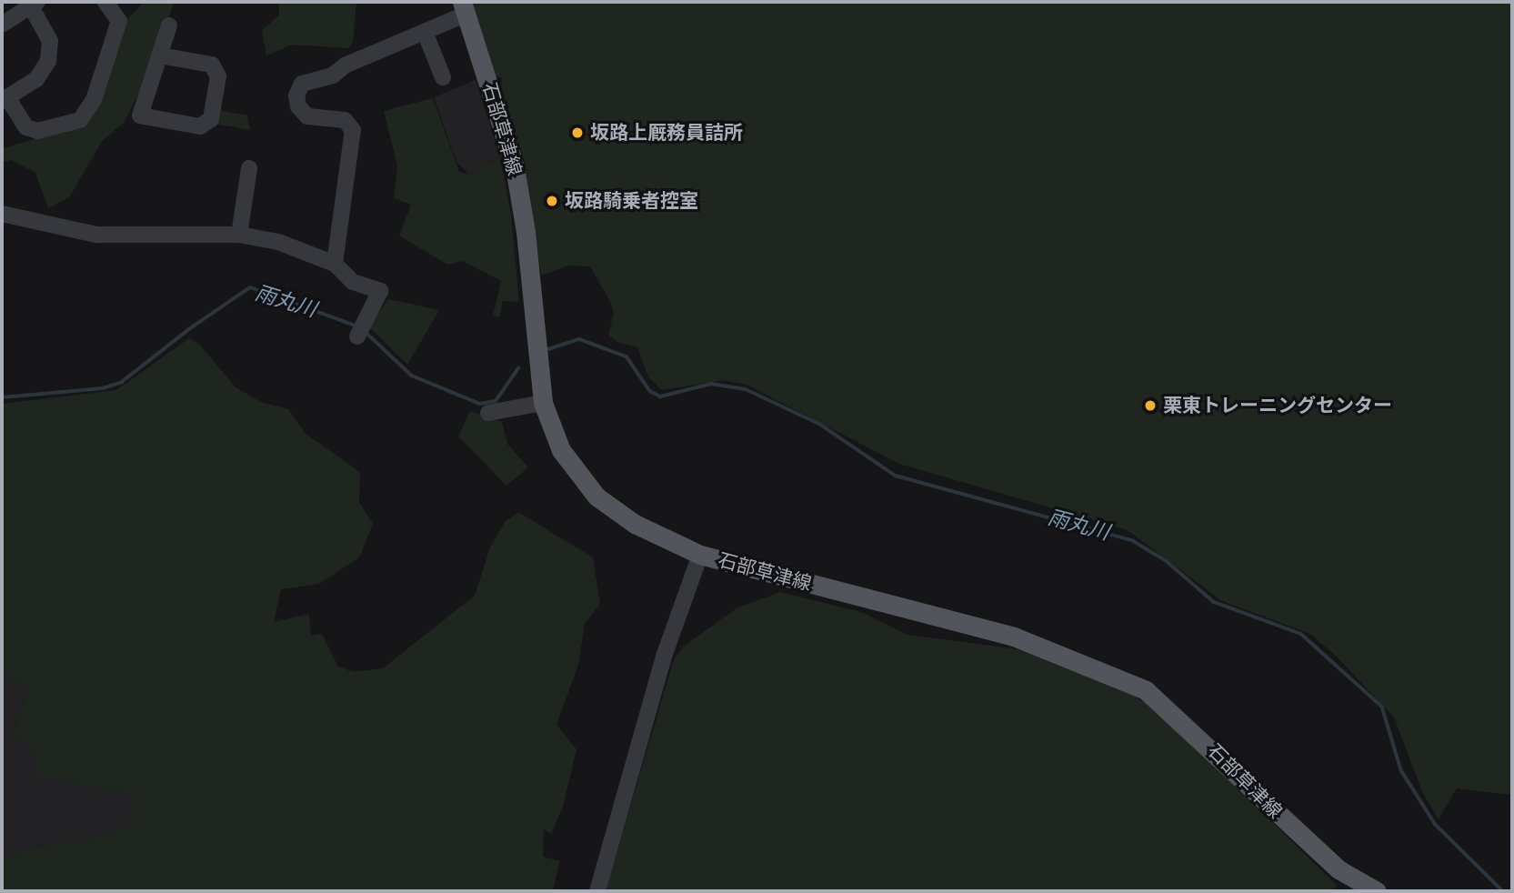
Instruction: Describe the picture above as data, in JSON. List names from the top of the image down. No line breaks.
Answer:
{"streets":{"main road":["石部草津線"]},"water":["雨丸川"],"places":["坂路上厩務員詰所","坂路騎乗者控室","栗東トレーニングセンター"]}
